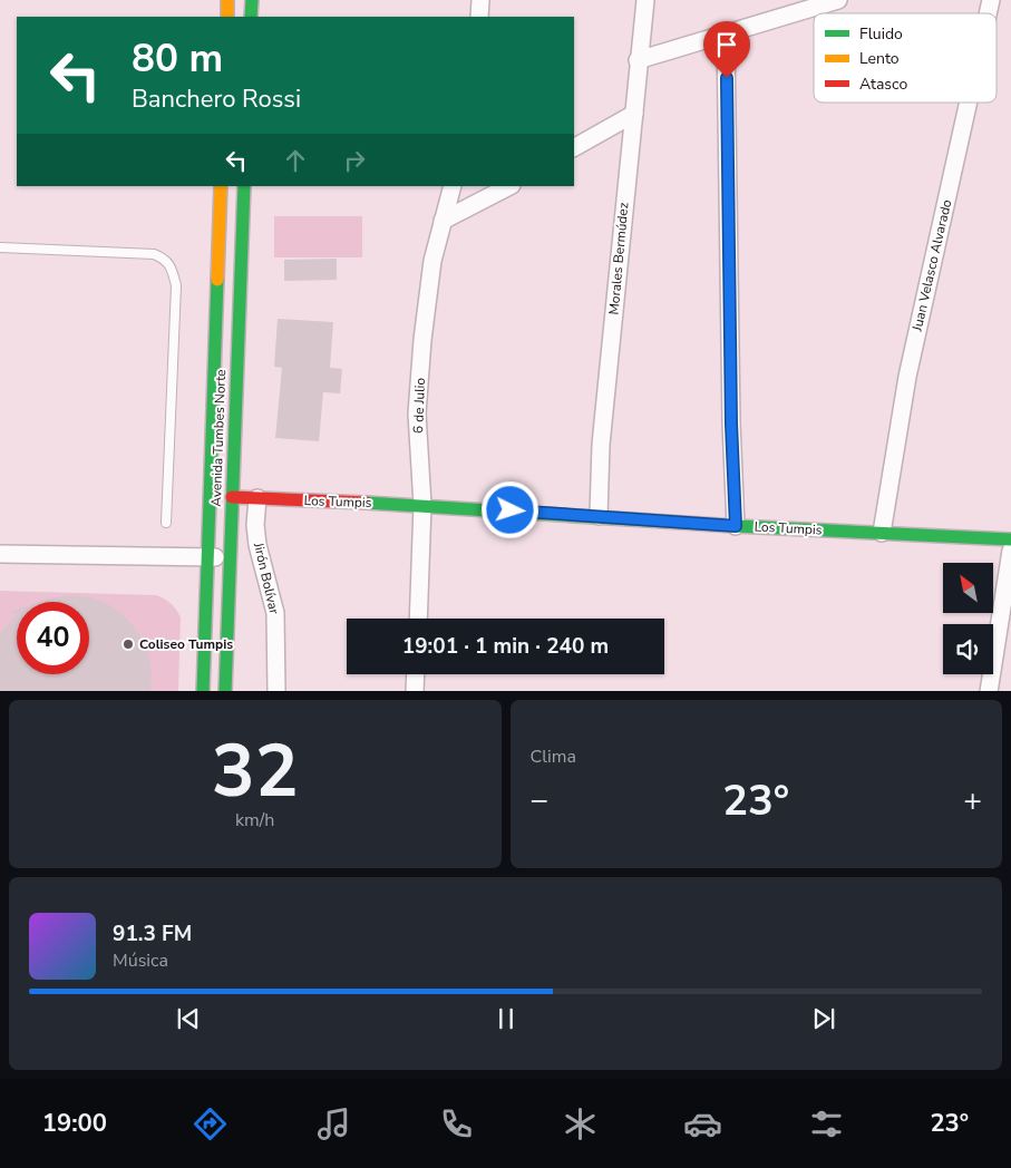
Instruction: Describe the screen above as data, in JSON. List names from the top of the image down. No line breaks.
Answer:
{"streets":{"main road":["Avenida Tumbes Norte","Los Tumpis"],"street":["Morales Bermúdez","Juan Velasco Alvarado","6 de Julio","Jirón Bolívar"]},"crossings":[["Morales Bermúdez","Los Tumpis"],["Juan Velasco Alvarado","Los Tumpis"],["6 de Julio","Los Tumpis"],["Avenida Tumbes Norte","Los Tumpis"],["Los Tumpis","Jirón Bolívar"]],"places":["Coliseo Tumpis"],"legend":["Fluido","Lento","Atasco"],"north":"top left","page":{"turn":["80 m","Banchero Rossi"],"limit":"40","trip":"19:01 · 1 min · 240 m","tile":[["32","km/h"],"Clima"],"heat":["−","23°","+"],"song":["91.3 FM","Música"],"tabs":["19:00","23°"]}}
